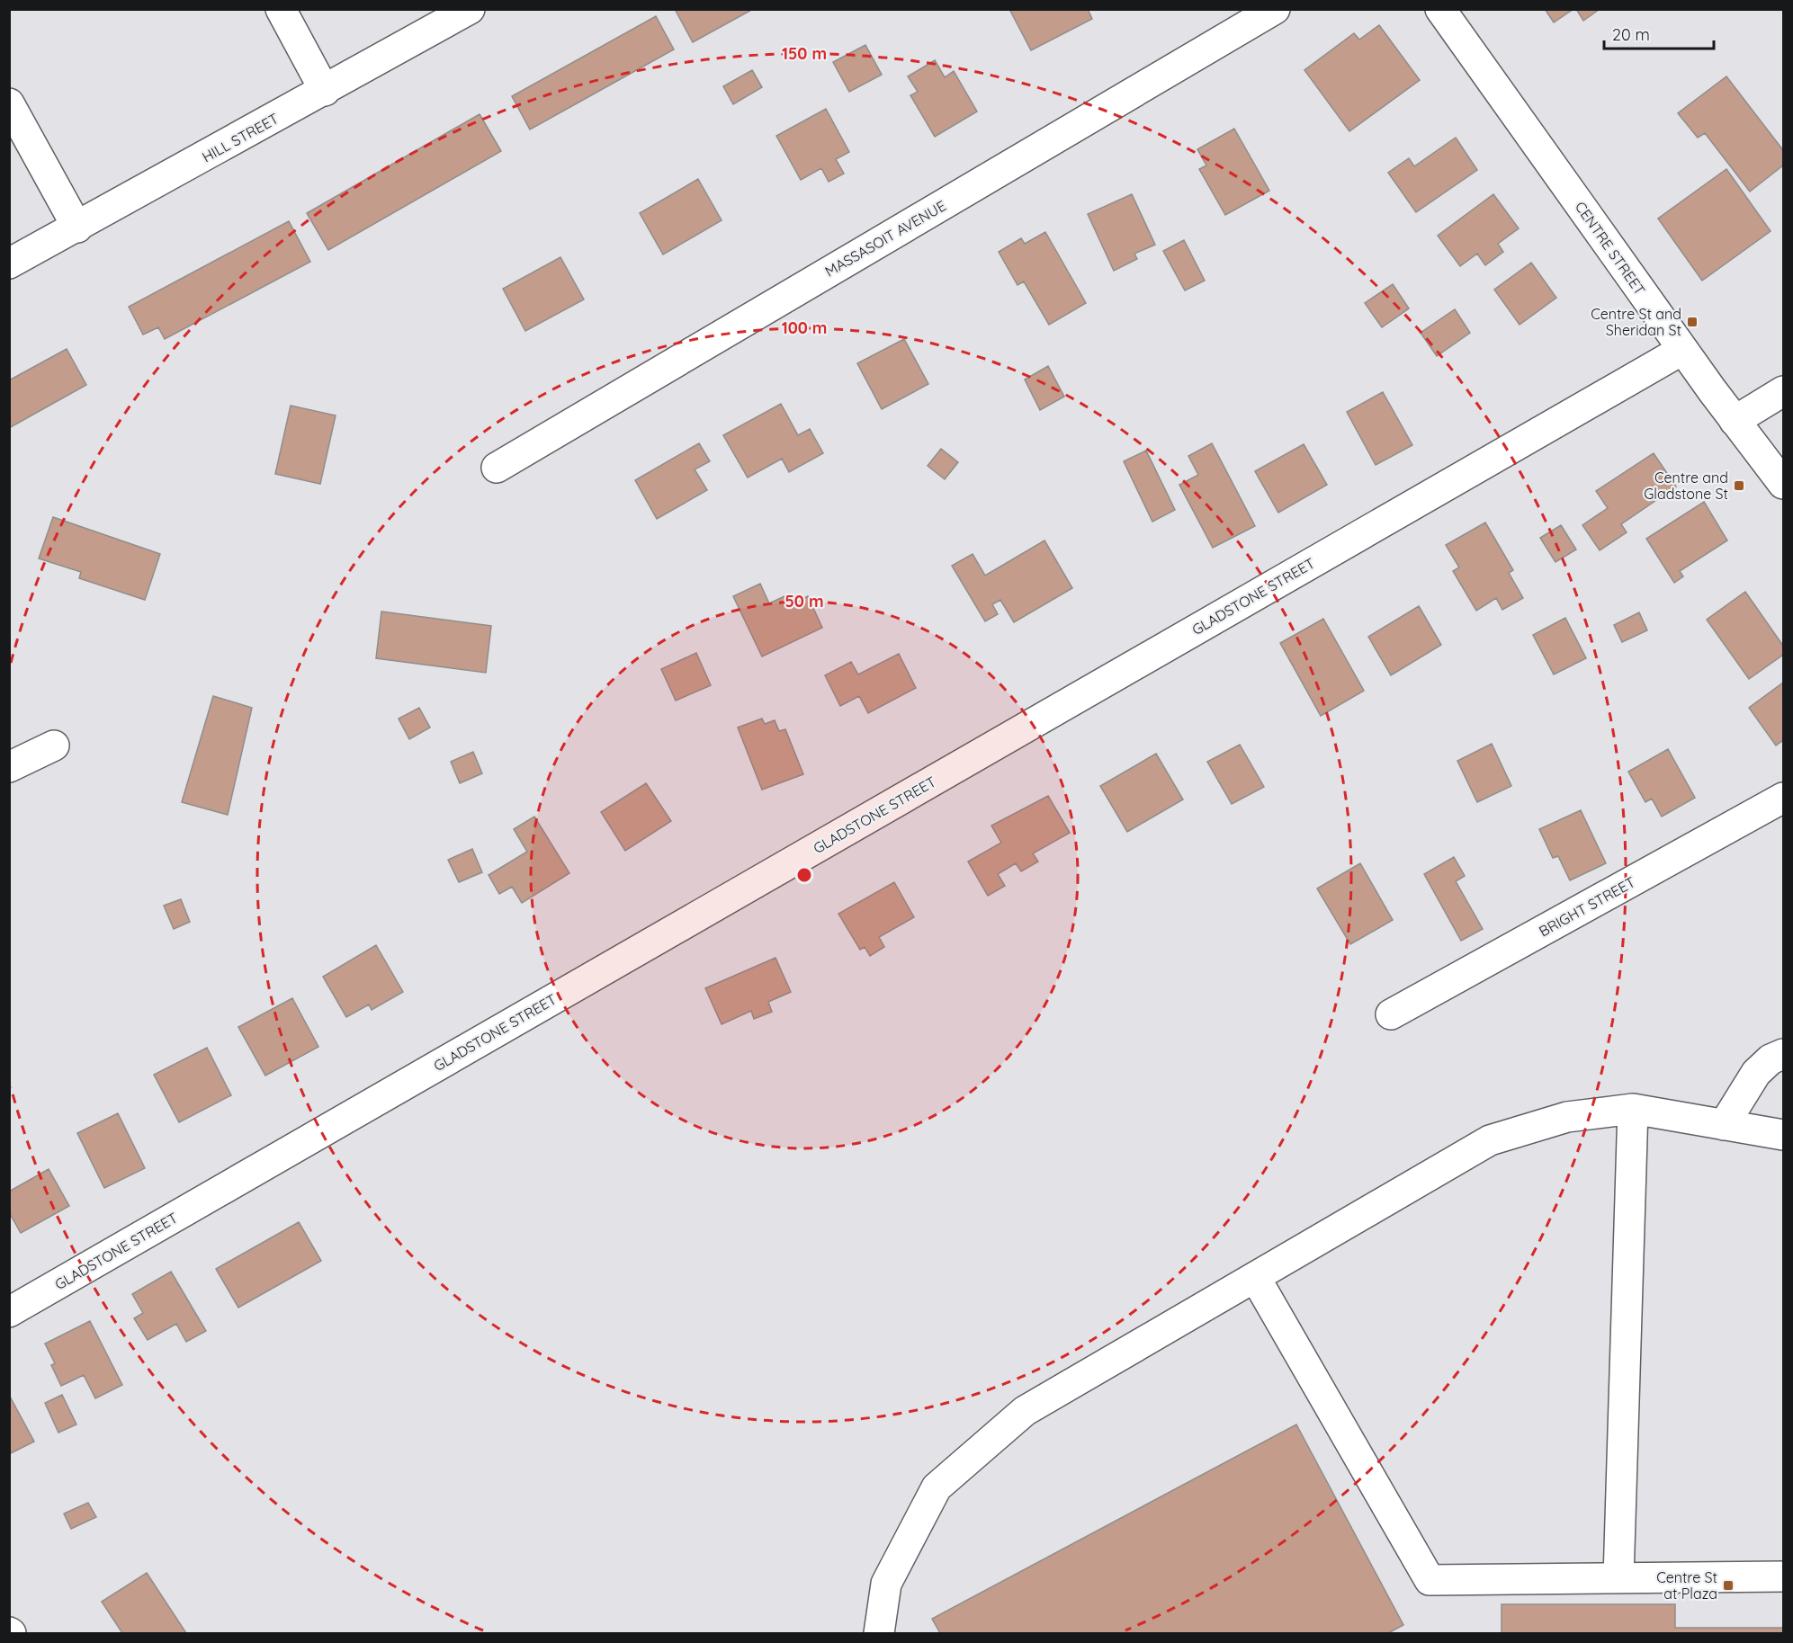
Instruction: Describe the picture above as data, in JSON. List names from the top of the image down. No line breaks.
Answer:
{"streets":{"street":["HILL STREET","MASSASOIT AVENUE","CENTRE STREET","GLADSTONE STREET","BRIGHT STREET"]},"crossings":[["CENTRE STREET","GLADSTONE STREET"]],"places":{"transit":["Centre St and Sheridan St","Centre and Gladstone St","Centre St at Plaza"]},"scale_bar":"20 m","rings":["150 m","100 m","50 m"]}
